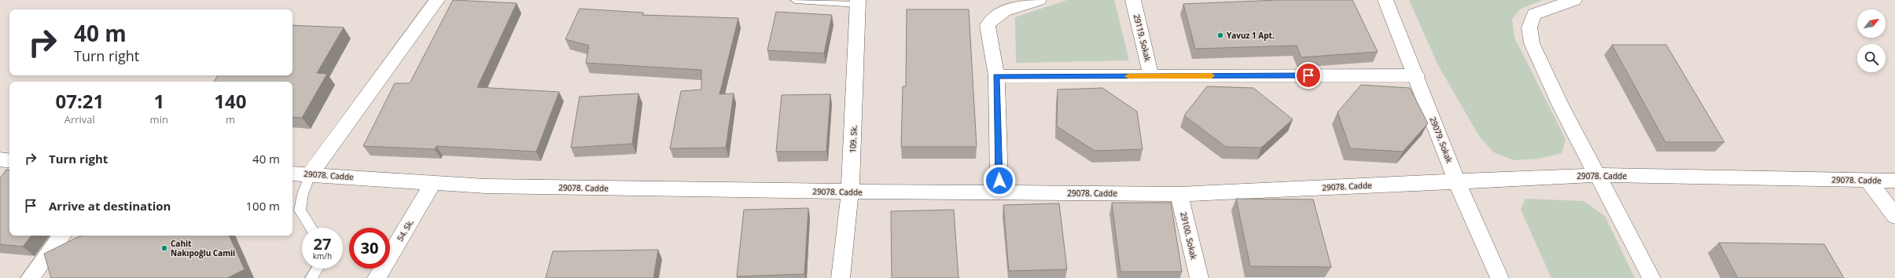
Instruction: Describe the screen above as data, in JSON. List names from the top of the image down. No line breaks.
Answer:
{"streets":{"street":["29119. Sokak","109. Sk.","29079. Sokak","29078. Cadde","54. Sk.","29100. Sokak"]},"crossings":[["109. Sk.","29078. Cadde"],["29079. Sokak","29078. Cadde"],["29078. Cadde","54. Sk."],["29078. Cadde","29100. Sokak"]],"places":["Yavuz 1 Apt.","Cahit Nakıpoğlu Camii"],"north":"top right","page":{"turn":["40 m","Turn right"],"eta":["07:21","Arrival","1","min","140","m"],"list":[{"name":"Turn right","value":"40 m"},{"name":"Arrive at destination","value":"100 m"}],"speed":"27 km/h","limit":"30"}}
